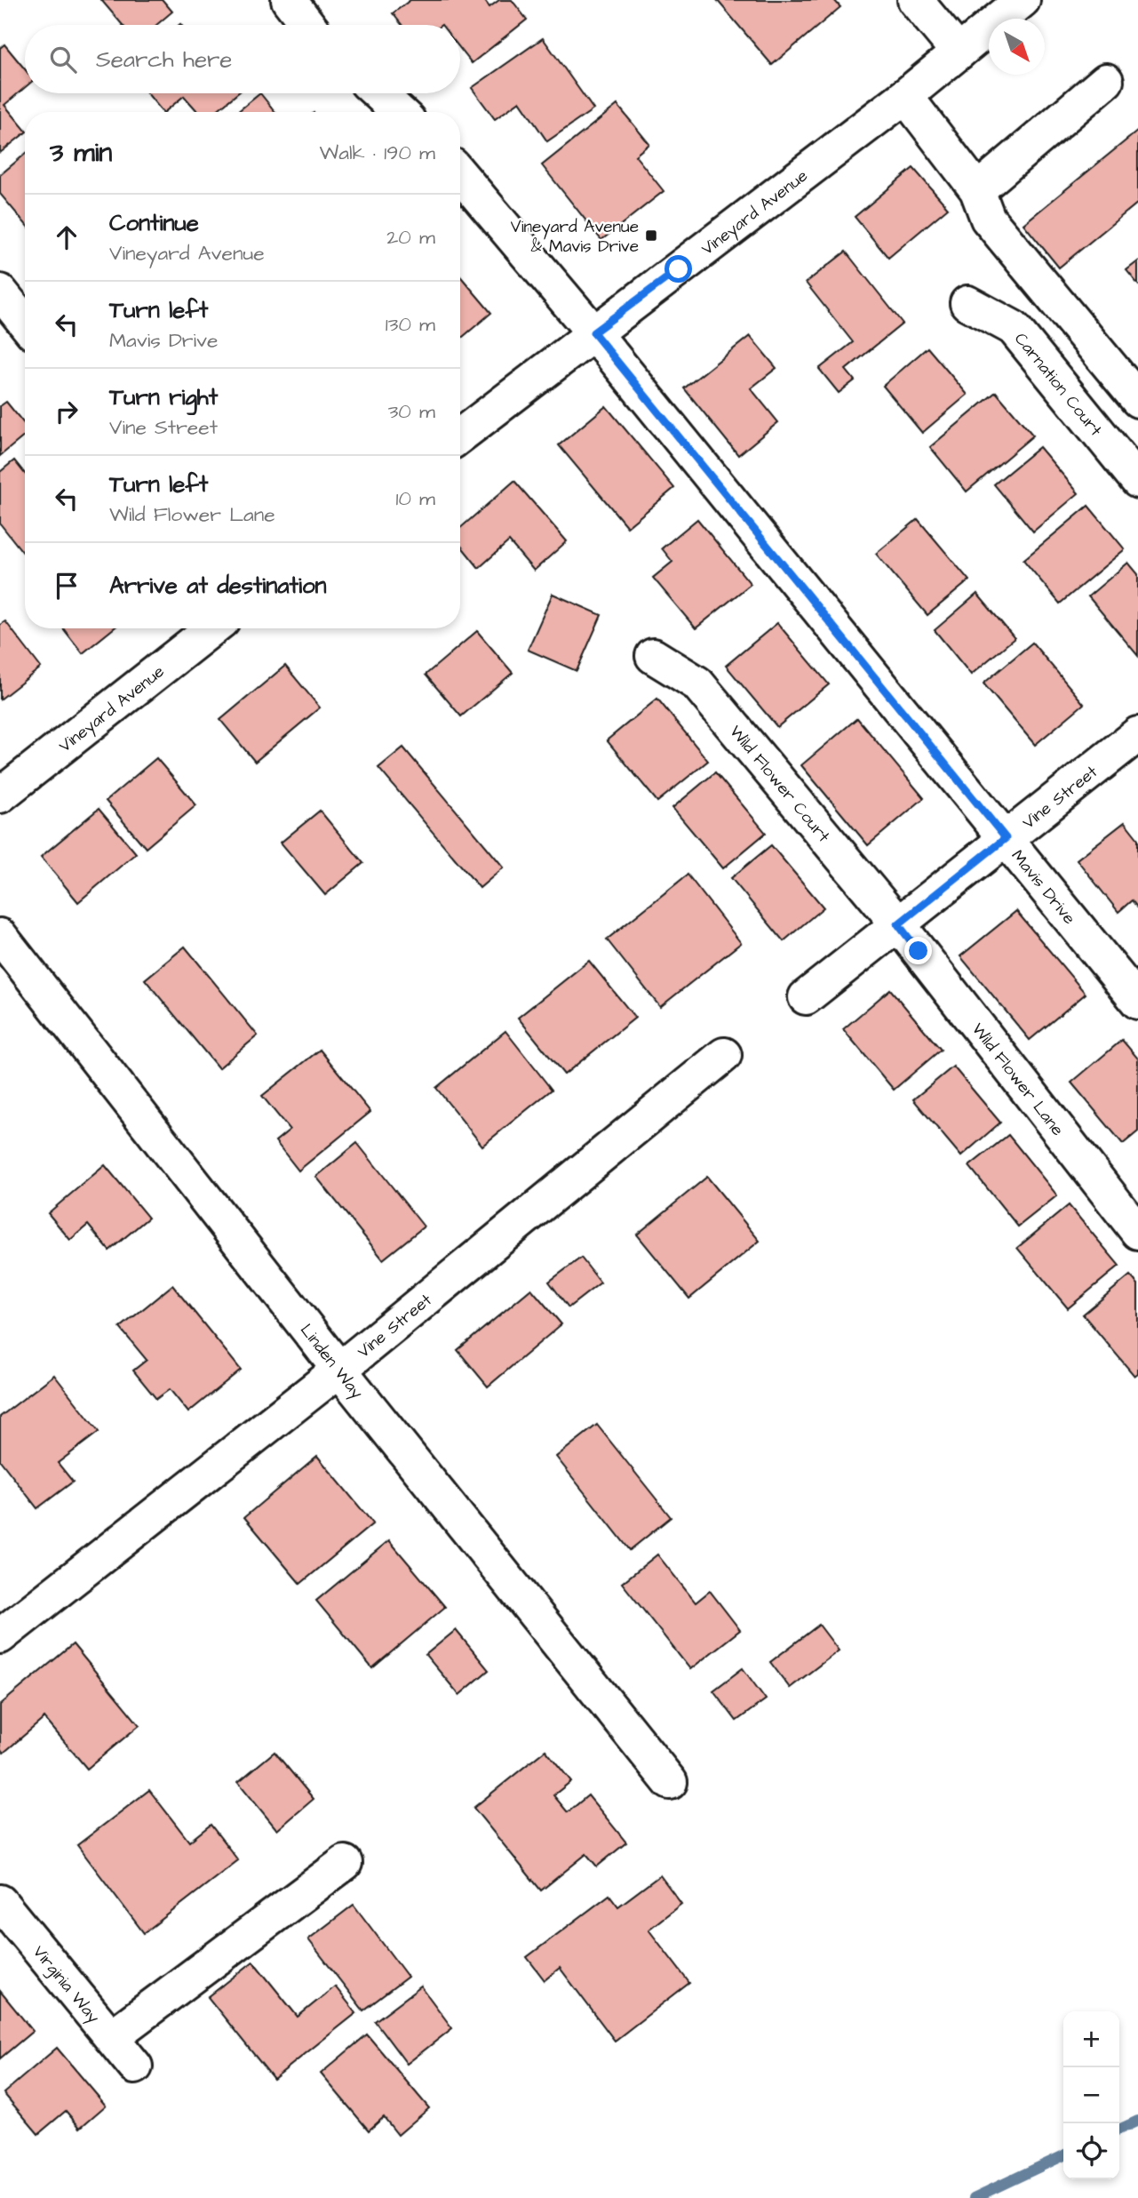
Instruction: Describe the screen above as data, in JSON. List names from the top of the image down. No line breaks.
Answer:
{"streets":{"street":["Vineyard Avenue","Carnation Court","Wild Flower Court","Vine Street","Mavis Drive","Wild Flower Lane","Linden Way","Virginia Way"]},"crossings":[["Vineyard Avenue","Mavis Drive"],["Wild Flower Court","Vine Street"],["Wild Flower Court","Wild Flower Lane"],["Vine Street","Mavis Drive"],["Vine Street","Wild Flower Lane"],["Vine Street","Linden Way"]],"places":{"transit":["Vineyard Avenue & Mavis Drive"]},"north":"bottom right","page":{"search":"Search here","heading":["3 min","Walk · 190 m"],"list":[["Continue","Vineyard Avenue","20 m"],["Turn left","Mavis Drive","130 m"],["Turn right","Vine Street","30 m"],["Turn left","Wild Flower Lane","10 m"],"Arrive at destination"],"map_buttons":["+","−"]}}
